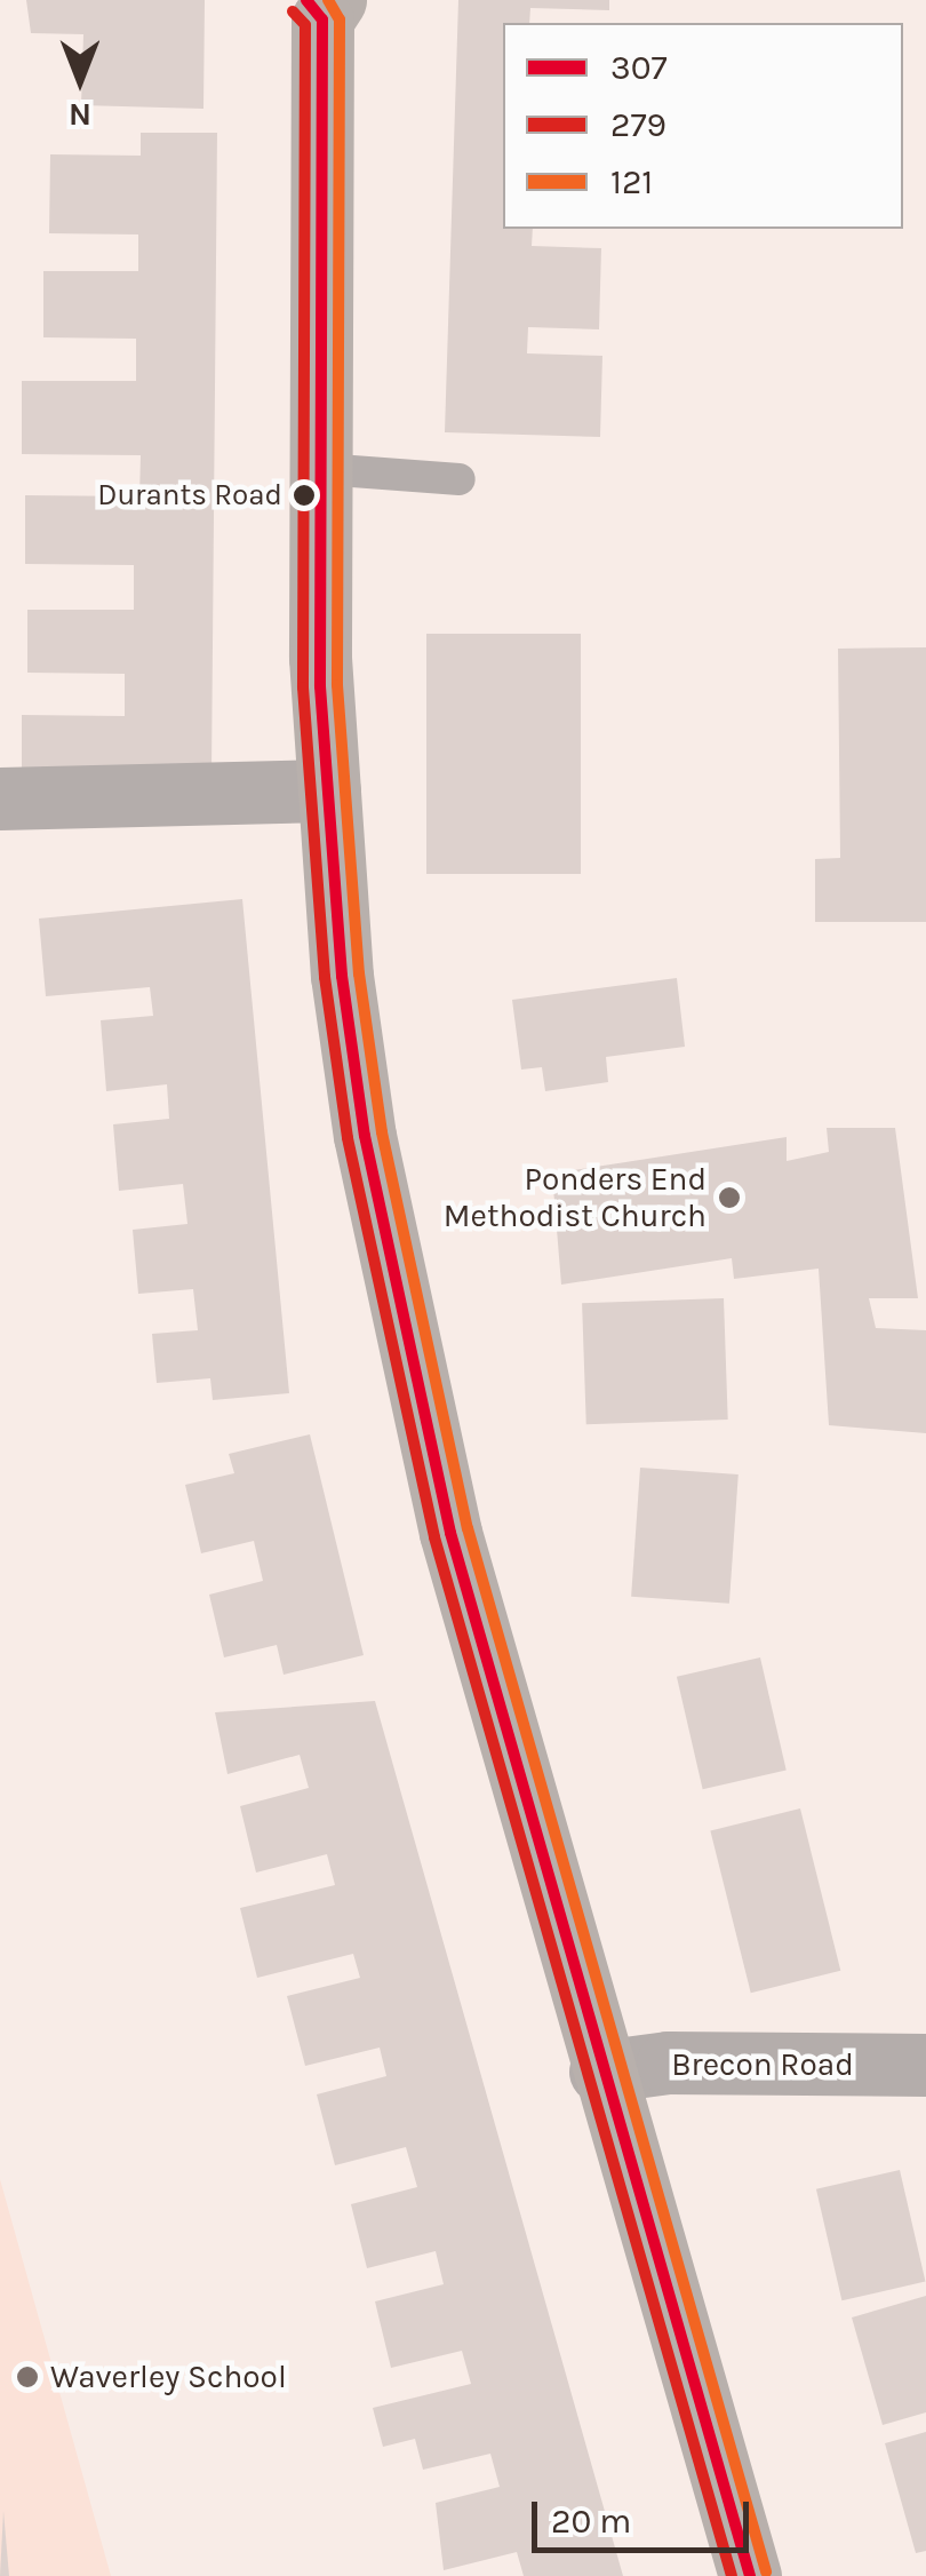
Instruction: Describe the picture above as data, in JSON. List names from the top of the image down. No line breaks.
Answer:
{"streets":{"street":["Brecon Road"]},"places":["Durants Road","Ponders End Methodist Church","Waverley School"],"lines":["transit line 307","transit line 121","transit line 279"],"legend":["307","279","121"],"scale_bar":"20 m","north":"bottom"}
